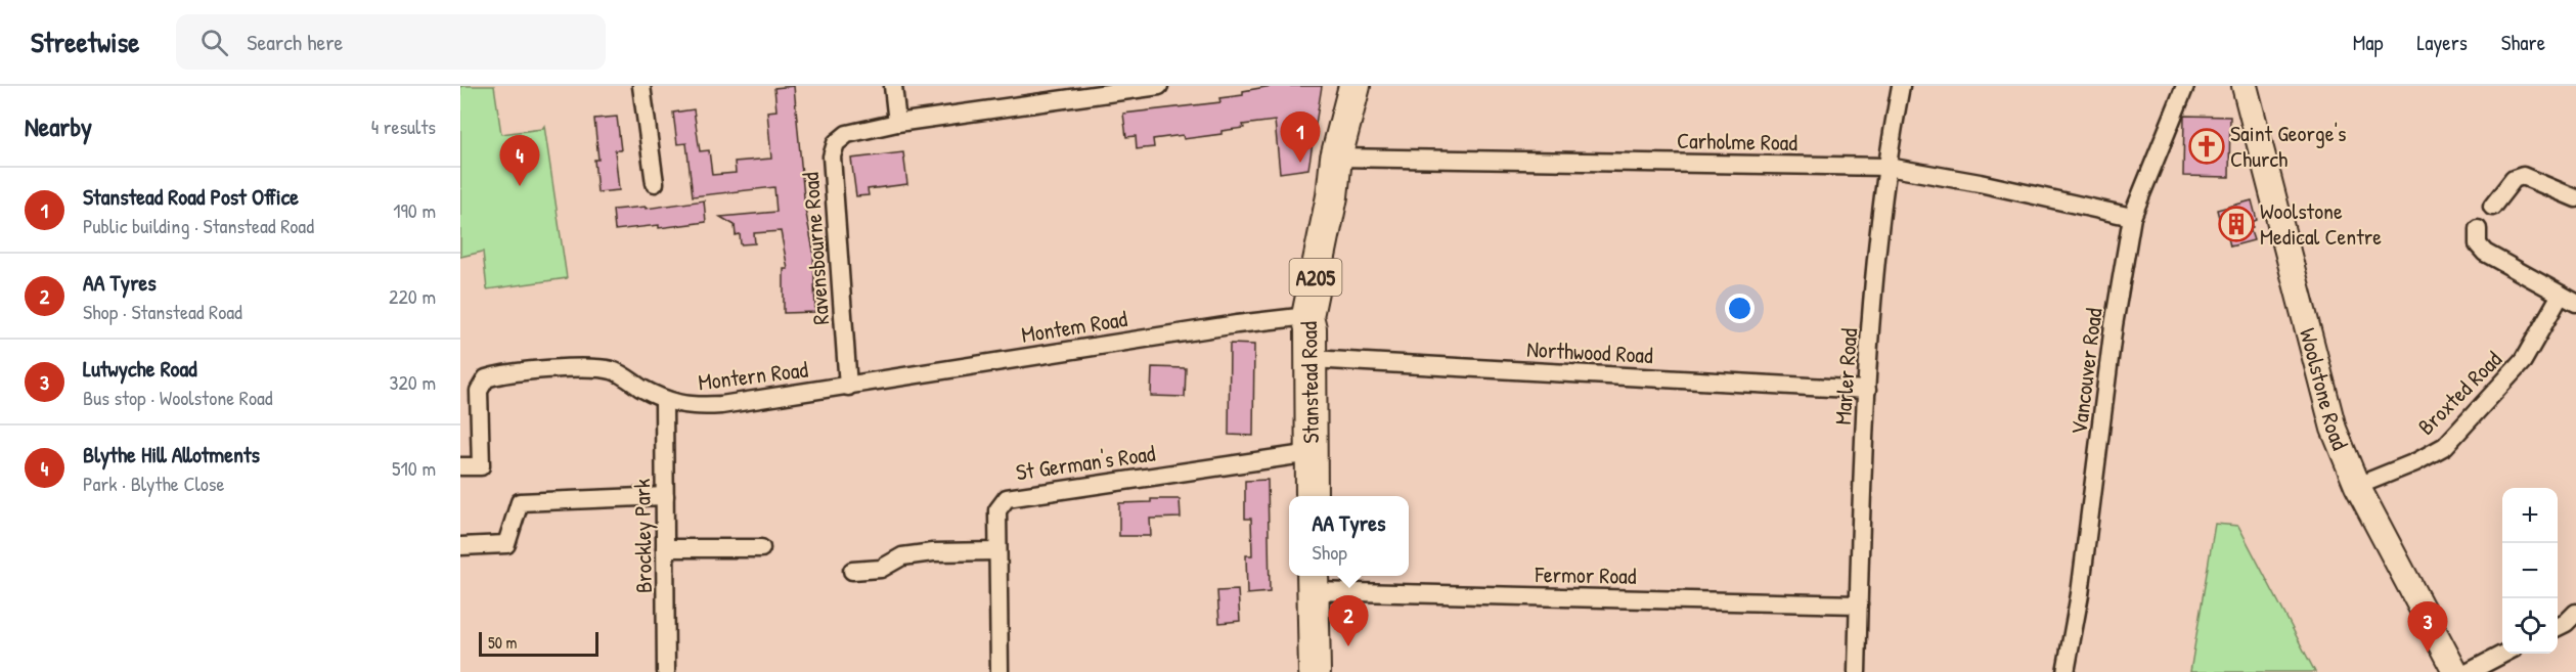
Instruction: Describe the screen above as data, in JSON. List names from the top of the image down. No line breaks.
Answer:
{"streets":{"highway":["A205","Stanstead Road"],"street":["Carholme Road","Ravensbourne Road","Montem Road","Northwood Road","Vancouver Road","Montern Road","Marler Road","Woolstone Road","Broxted Road","St German's Road","Brockley Park","Fermor Road"]},"crossings":[["Carholme Road","Vancouver Road"],["Carholme Road","Marler Road"],["Carholme Road","Stanstead Road"],["Ravensbourne Road","Montem Road"],["Ravensbourne Road","Montern Road"],["Montem Road","Montern Road"],["Montem Road","Stanstead Road"],["Northwood Road","Marler Road"],["Northwood Road","Stanstead Road"],["Montern Road","Brockley Park"],["Marler Road","Fermor Road"],["Stanstead Road","St German's Road"],["Woolstone Road","Broxted Road"]],"places":{"church":["Saint George's Church"],"building":["Woolstone Medical Centre"]},"scale_bar":"50 m","page":{"header":"Streetwise","search":"Search here","nav":["Map","Layers","Share"],"heading":["Nearby","4 results"],"pins":["1","4","2","3"],"list":[{"mark":"1","name":"Stanstead Road Post Office","note":"Public building · Stanstead Road","value":"190 m"},{"mark":"2","name":"AA Tyres","note":"Shop · Stanstead Road","value":"220 m"},{"mark":"3","name":"Lutwyche Road","note":"Bus stop · Woolstone Road","value":"320 m"},{"mark":"4","name":"Blythe Hill Allotments","note":"Park · Blythe Close","value":"510 m"}],"map_buttons":["+","−"],"popup":["AA Tyres","Shop"],"scale":"50 m"}}
